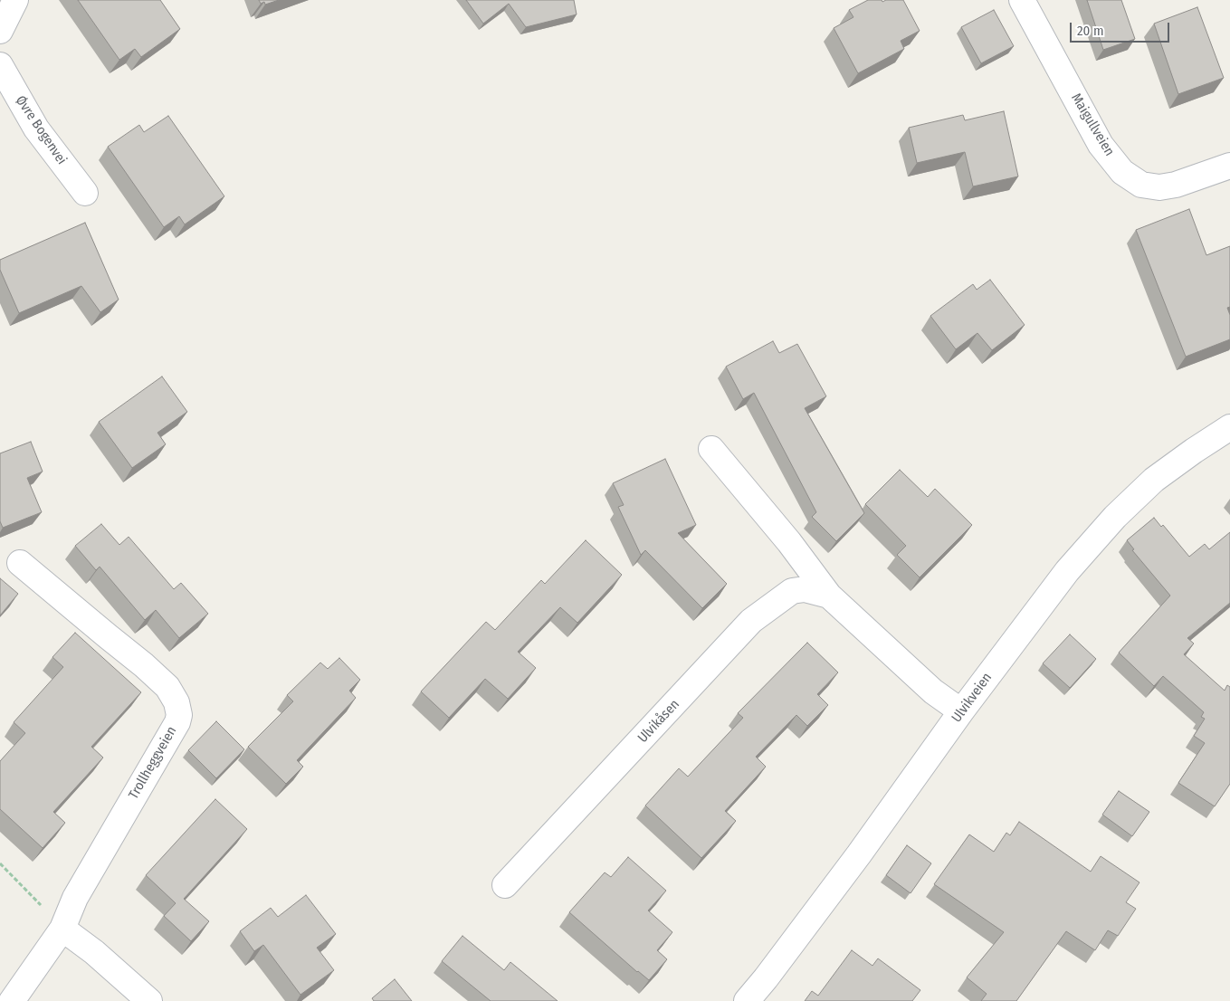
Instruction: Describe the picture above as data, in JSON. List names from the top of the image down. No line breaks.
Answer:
{"streets":{"street":["Maigullveien","Øvre Bogenvei","Ulvikveien","Ulvikåsen","Trollheggveien"]},"crossings":[["Ulvikveien","Ulvikåsen"]],"scale_bar":"20 m"}
